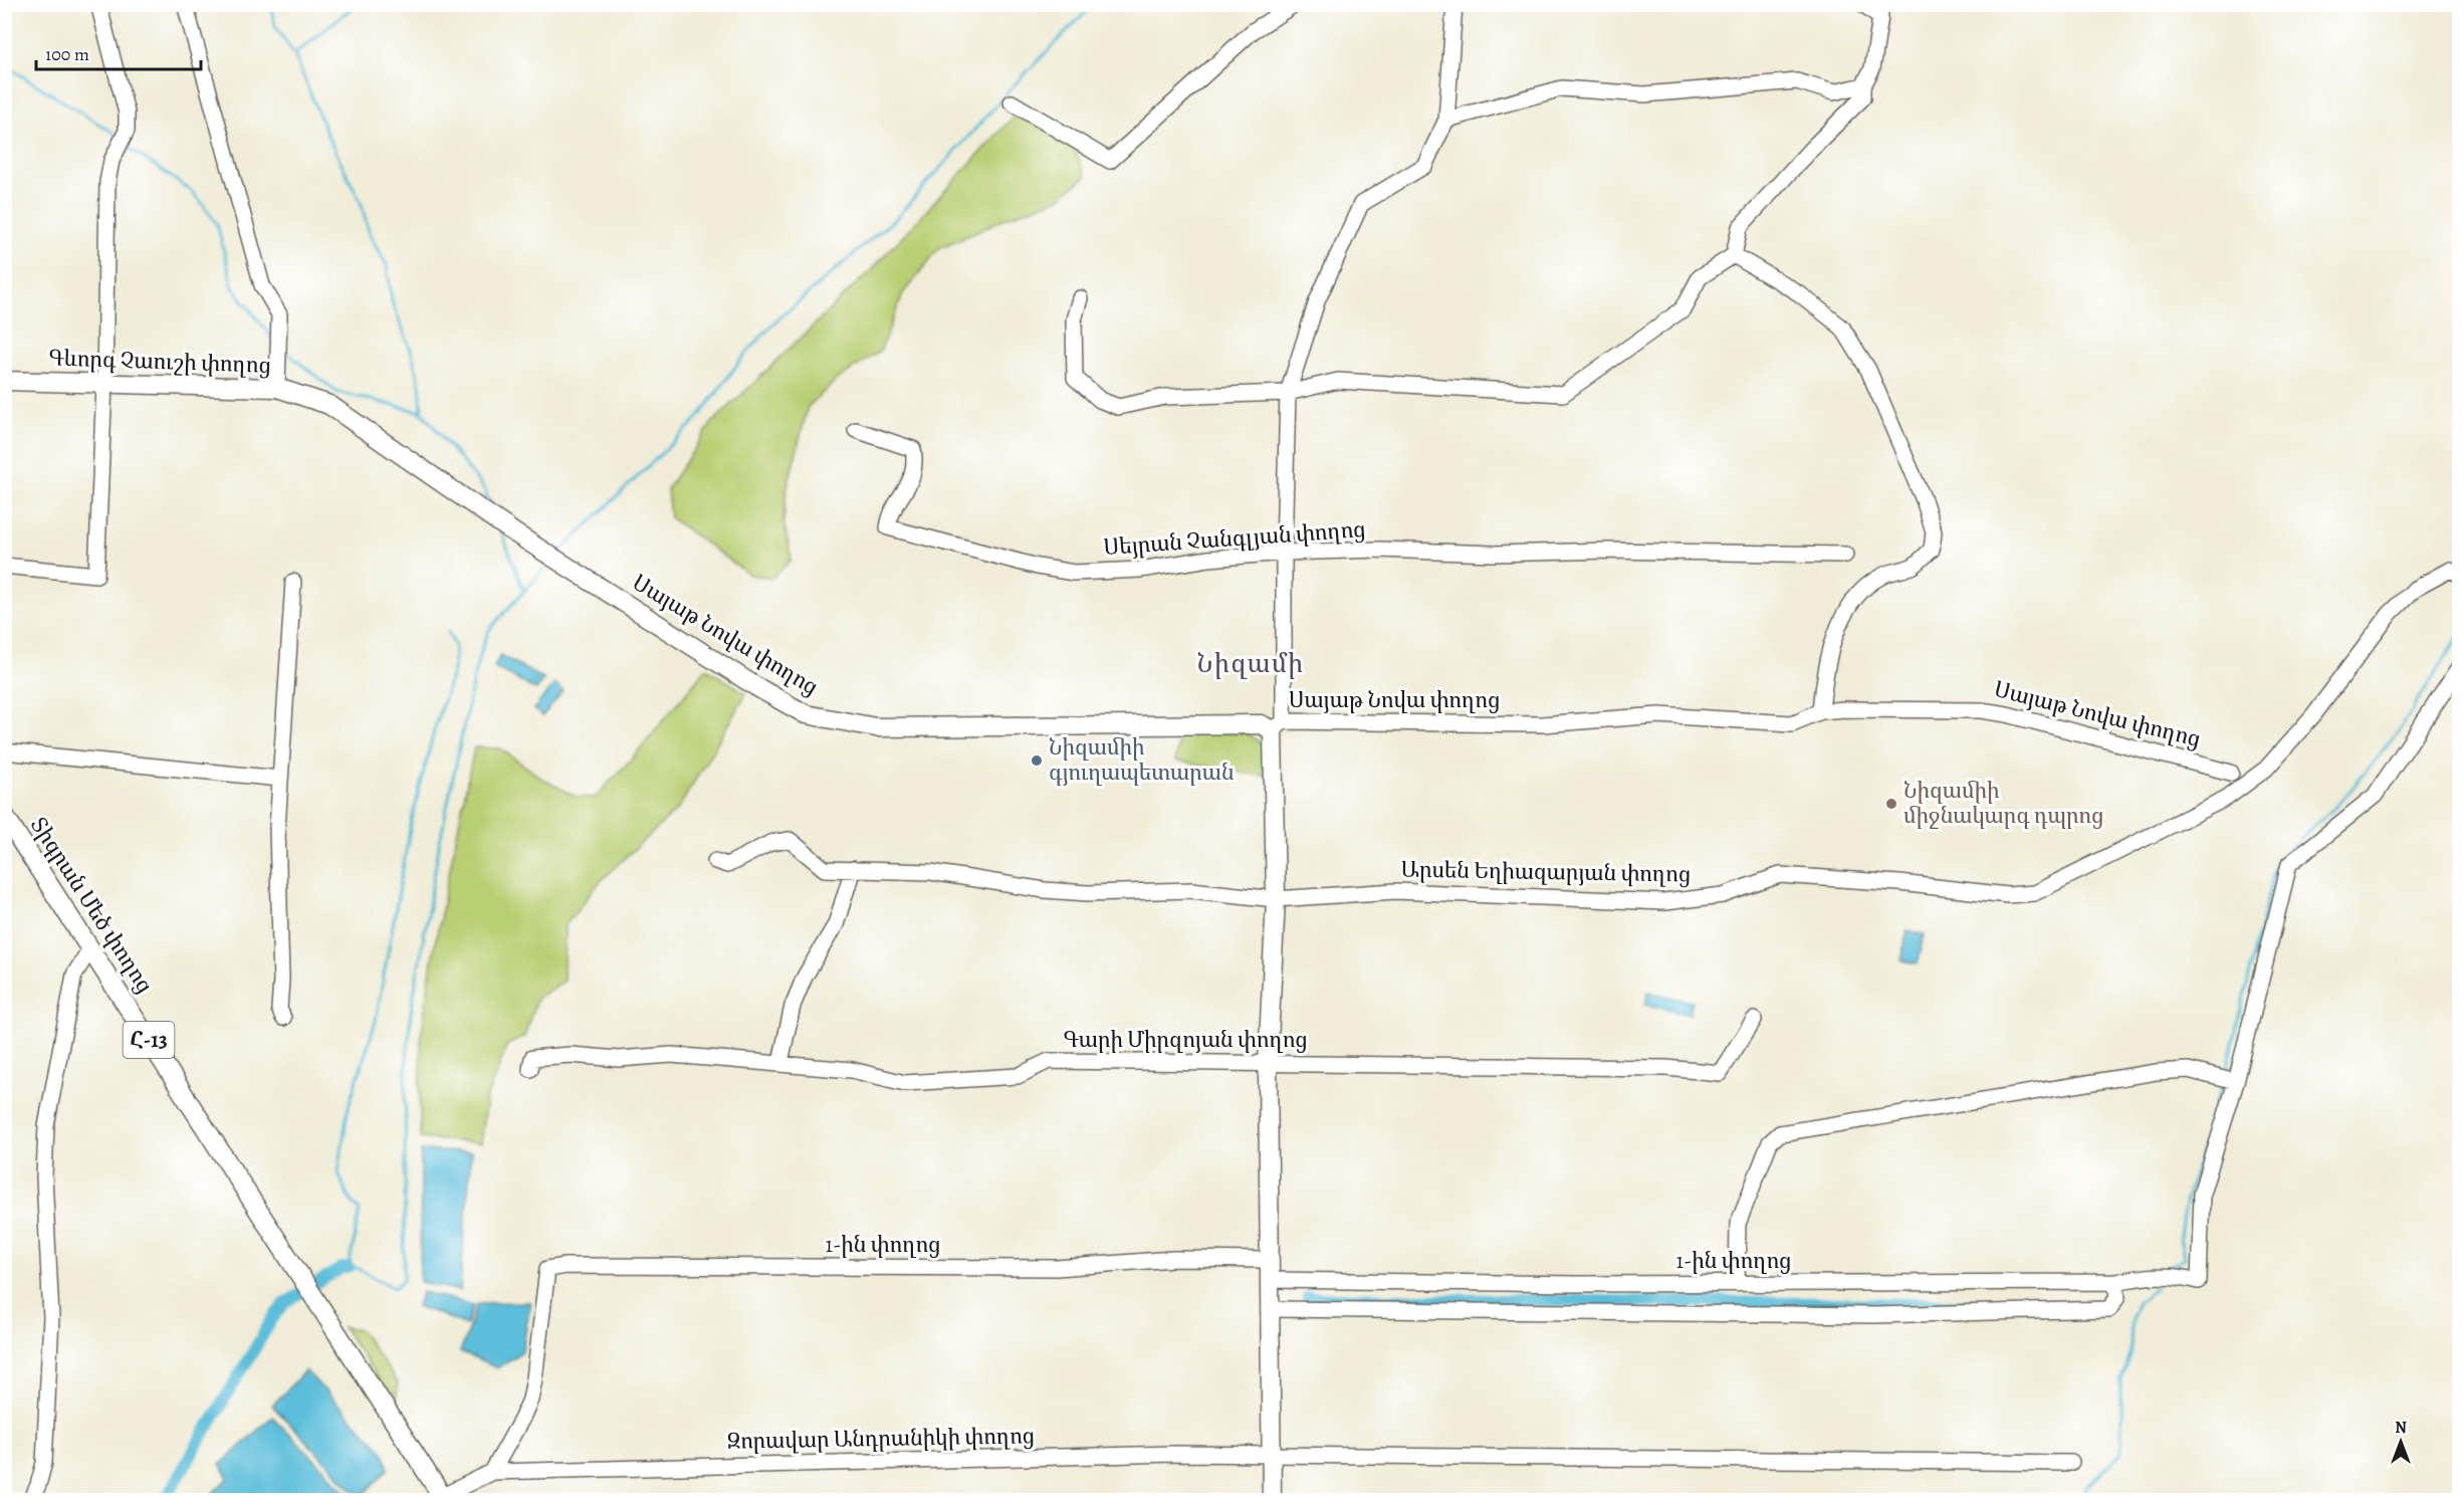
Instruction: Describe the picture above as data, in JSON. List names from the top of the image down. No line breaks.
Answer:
{"streets":{"main road":["Գևորգ Չաուշի փողոց","Սայաթ Նովա փողոց","Տիգրան Մեծ փողոց","Հ-13"],"street":["Սեյրան Չանգլյան փողոց","Արսեն Եղիազարյան փողոց","Գարի Միրզոյան փողոց","1-ին փողոց","Զորավար Անդրանիկի փողոց"]},"crossings":[["Գևորգ Չաուշի փողոց","Սայաթ Նովա փողոց"],["1-ին փողոց","Զորավար Անդրանիկի փողոց"]],"districts":["Նիզամի"],"places":["Նիզամիի գյուղապետարան","Նիզամիի միջնակարգ դպրոց"],"scale_bar":"100 m","north":"top"}
